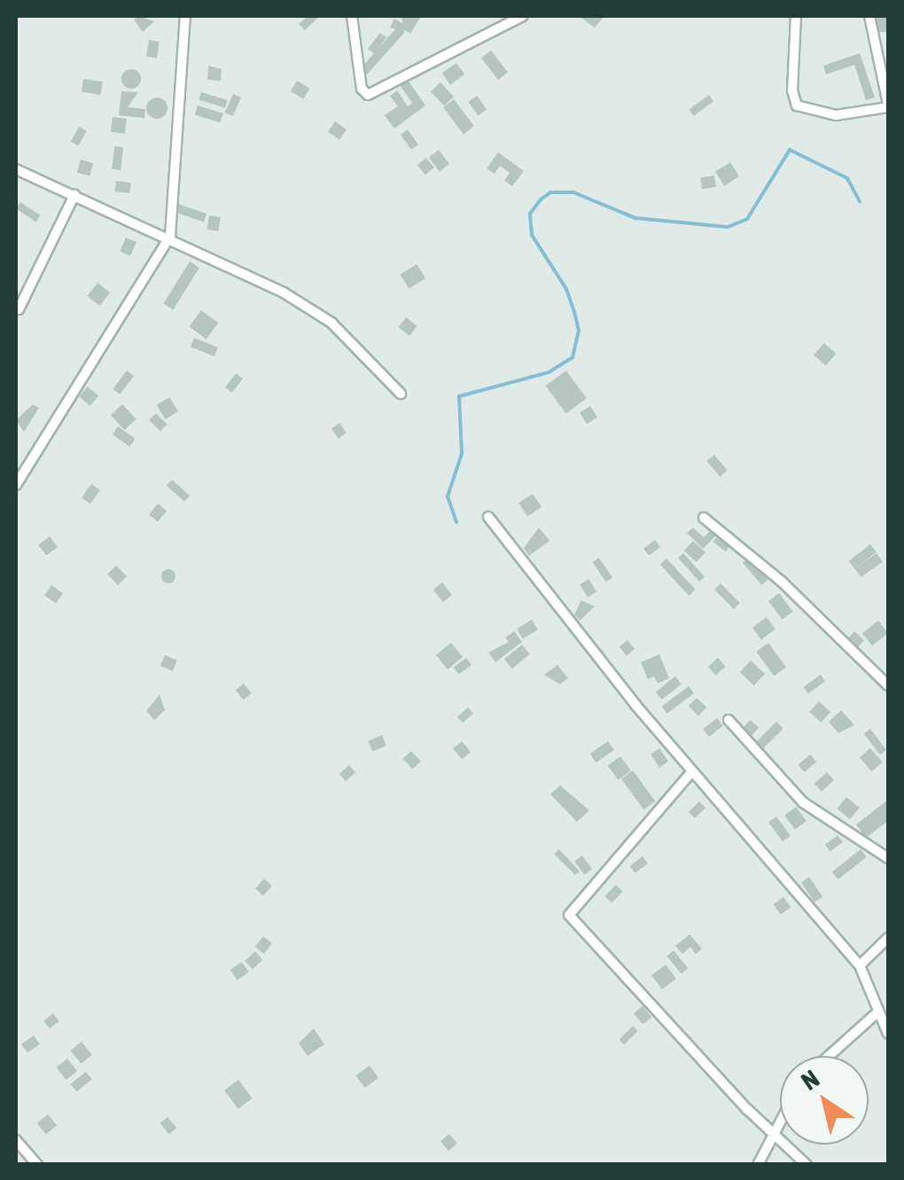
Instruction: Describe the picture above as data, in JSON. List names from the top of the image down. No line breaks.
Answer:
{"north":"top left"}
